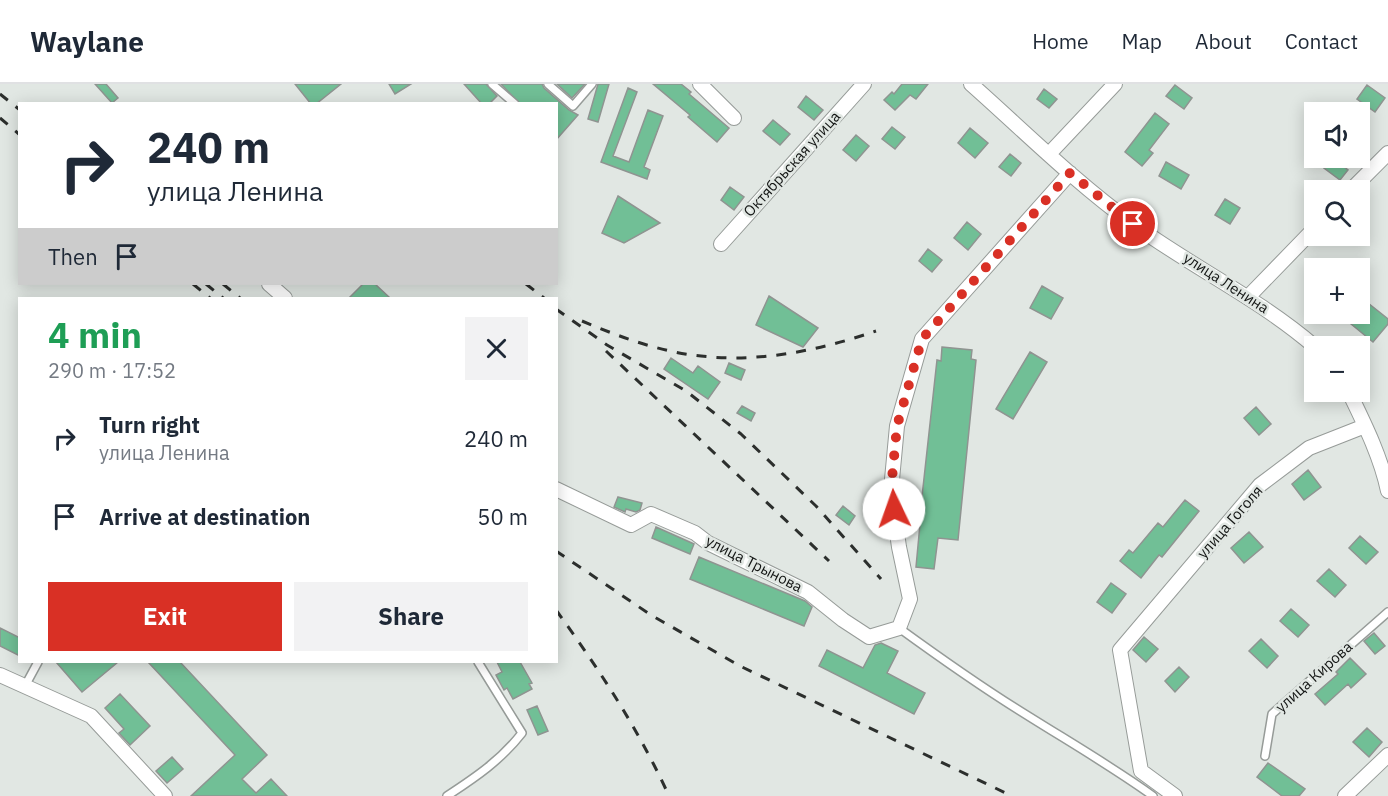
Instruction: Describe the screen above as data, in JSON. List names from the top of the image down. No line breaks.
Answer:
{"streets":{"street":["Октябрьская улица","улица Ленина","улица Гоголя","улица Трынова"],"lane":["улица Кирова"]},"page":{"header":"Waylane","nav":["Home","Map","About","Contact"],"map_buttons":["+","−"],"turn":["240 m","улица Ленина"],"then":"Then","heading":["4 min","290 m · 17:52"],"list":[{"name":"Turn right","note":"улица Ленина","value":"240 m"},{"name":"Arrive at destination","value":"50 m"}],"buttons":["Exit","Share"]}}
